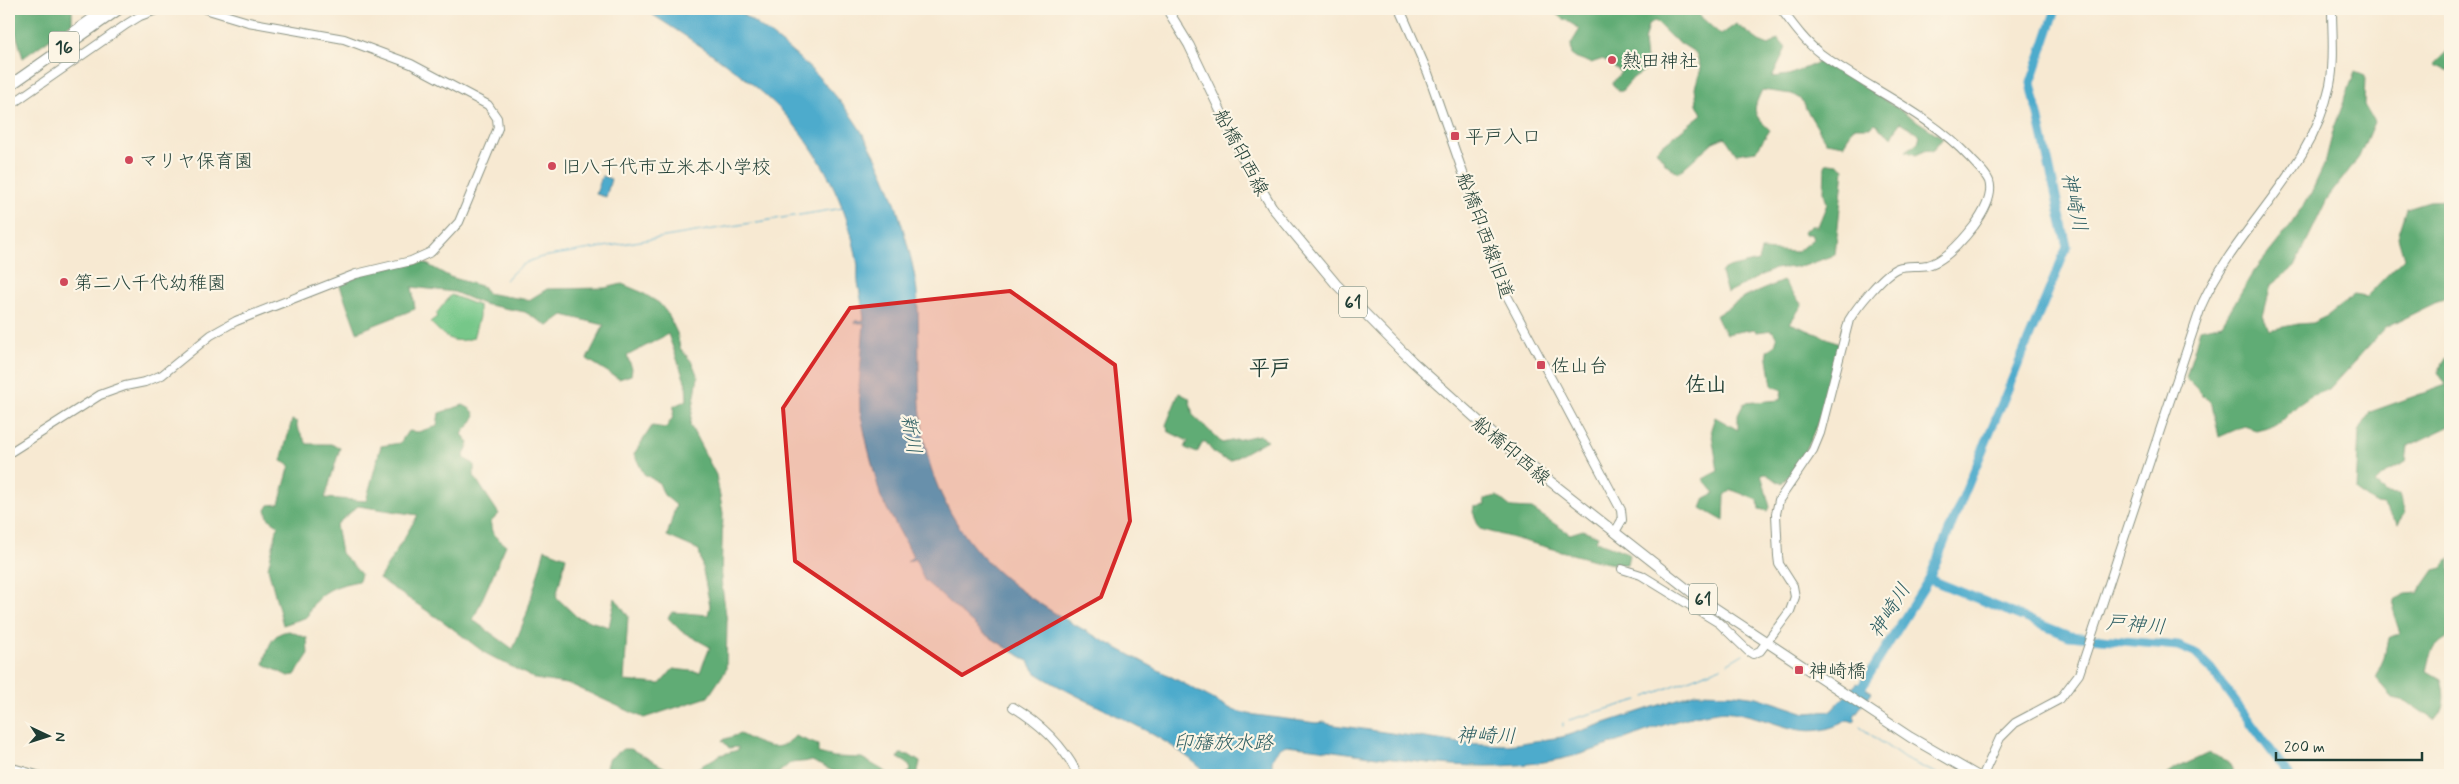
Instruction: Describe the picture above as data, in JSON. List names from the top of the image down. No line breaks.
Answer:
{"streets":{"highway":["16"],"main road":["船橋印西線","61"],"street":["船橋印西線旧道"]},"crossings":[["船橋印西線","船橋印西線旧道"]],"districts":["平戸","佐山"],"water":["神崎川","新川","戸神川","印旛放水路"],"places":{"other":["熱田神社","マリヤ保育園","旧八千代市立米本小学校","第二八千代幼稚園"],"transit":["平戸入口","佐山台","神崎橋"]},"scale_bar":"200 m","north":"right"}
